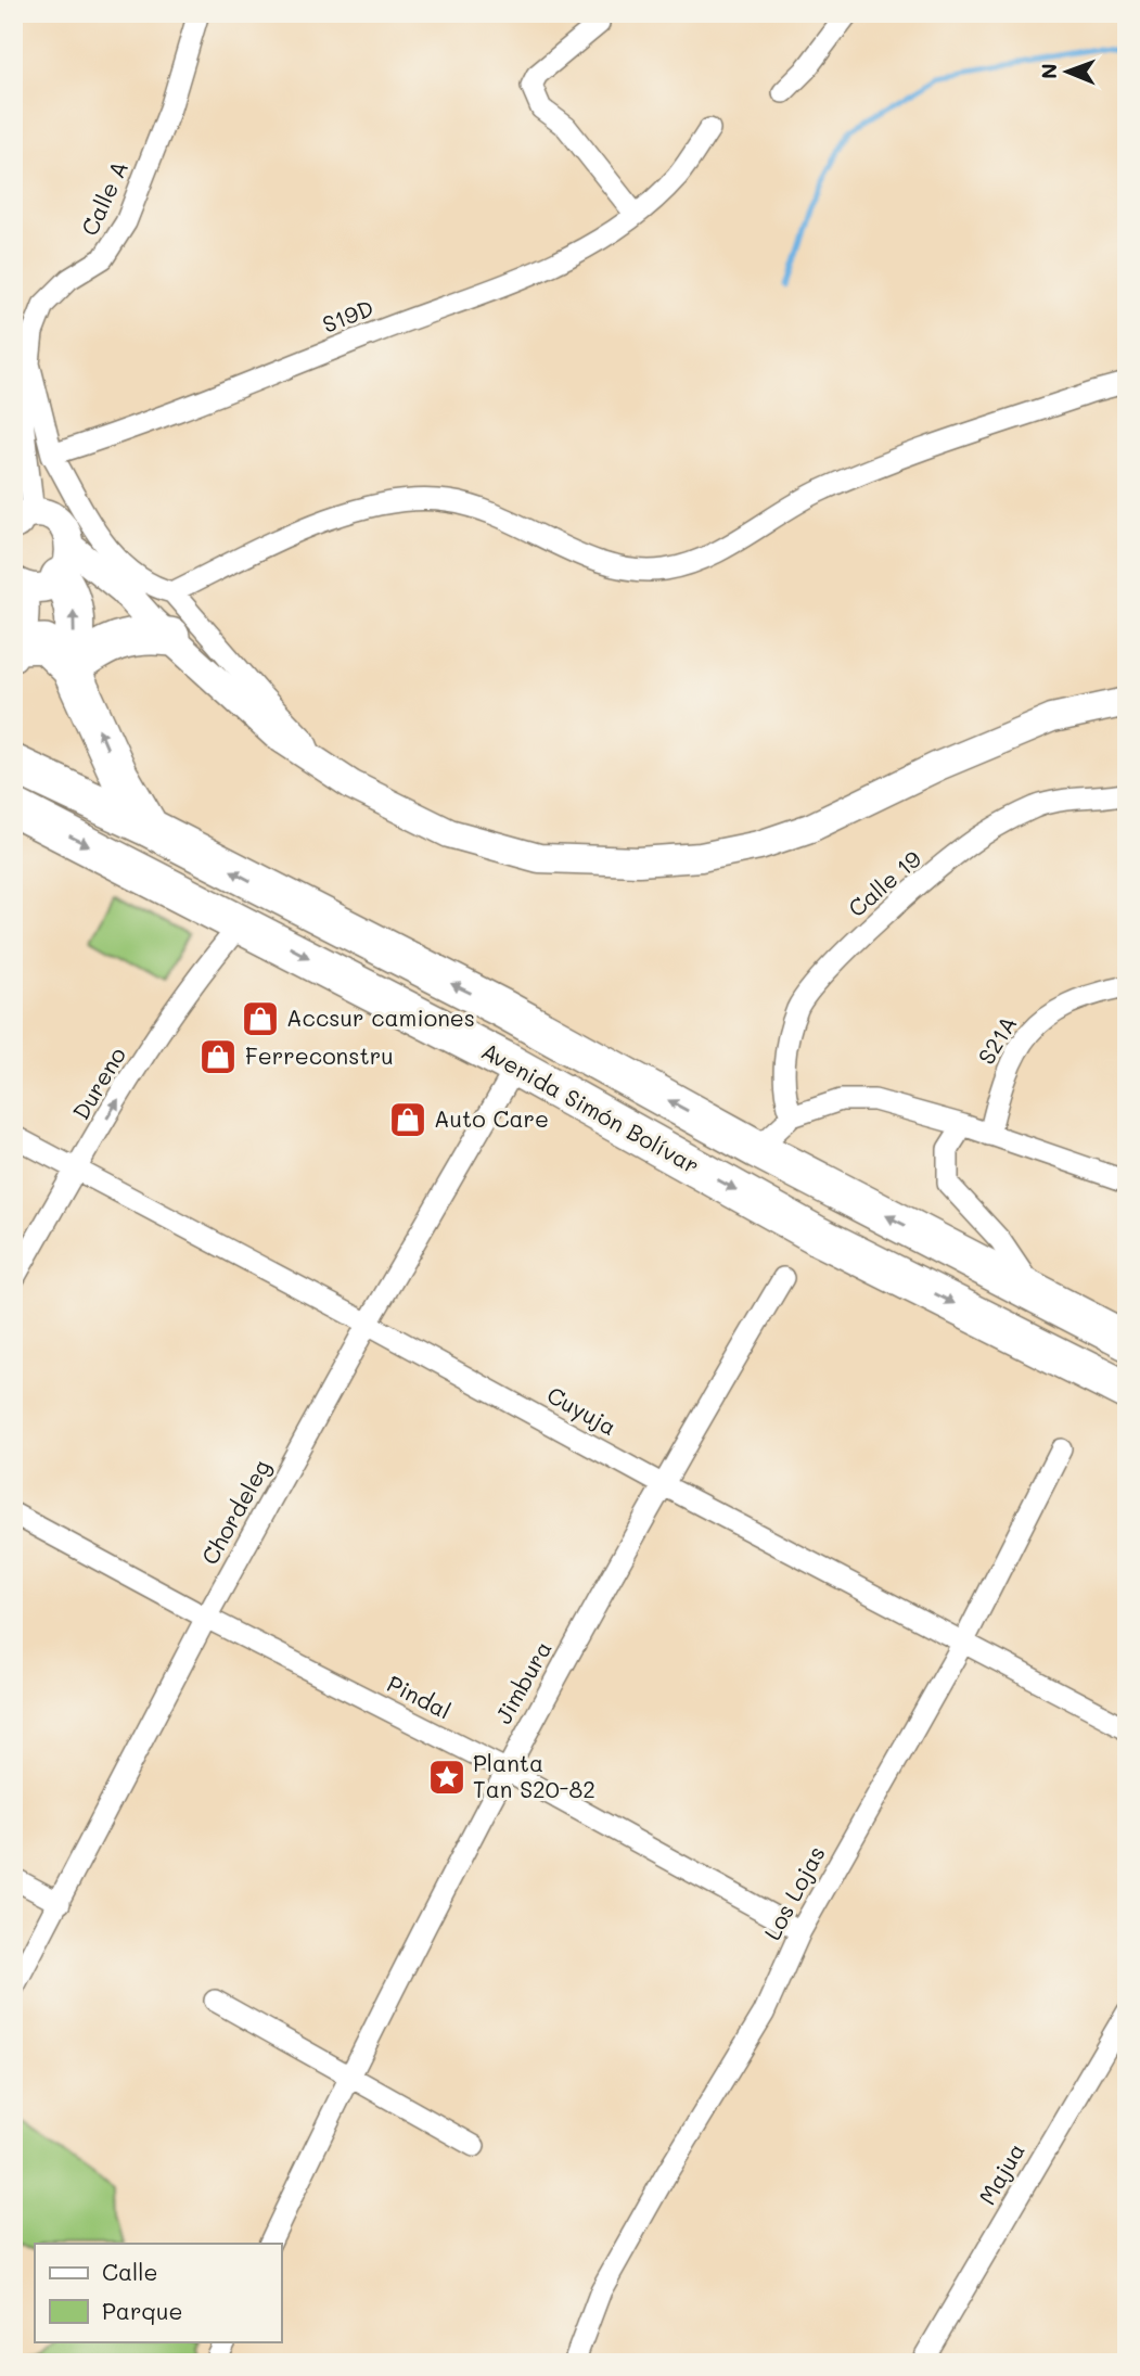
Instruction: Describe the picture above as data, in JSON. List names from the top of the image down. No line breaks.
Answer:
{"streets":{"highway":["Avenida Simón Bolívar"],"street":["Calle A","S19D","Calle 19","S21A","Dureno","Cuyuja","Chordeleg","Jimbura","Pindal","Los Lojas","Majua"]},"crossings":[["Dureno","Avenida Simón Bolívar"],["Dureno","Cuyuja"],["Avenida Simón Bolívar","Chordeleg"],["Cuyuja","Chordeleg"],["Cuyuja","Jimbura"],["Cuyuja","Los Lojas"],["Chordeleg","Pindal"],["Jimbura","Pindal"],["Pindal","Los Lojas"]],"one_way":["Dureno"],"places":{"shop":["Accsur camiones","Ferreconstru","Auto Care"],"place":["Planta Tan S20-82"]},"legend":["Calle","Parque"],"north":"left"}
